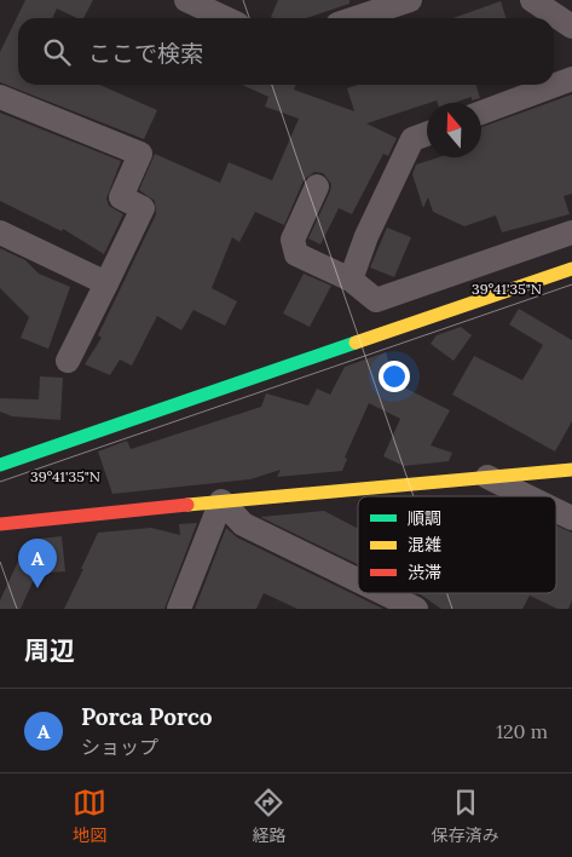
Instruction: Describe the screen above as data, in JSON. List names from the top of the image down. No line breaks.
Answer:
{"legend":["順調","混雑","渋滞"],"north":"top","page":{"search":"ここで検索","pins":"A","heading":"周辺","list":[{"mark":"A","name":"Porca Porco","note":"ショップ","value":"120 m"}],"nav":["地図","経路","保存済み"]},"coordinates":["39°41'35\"N"]}
